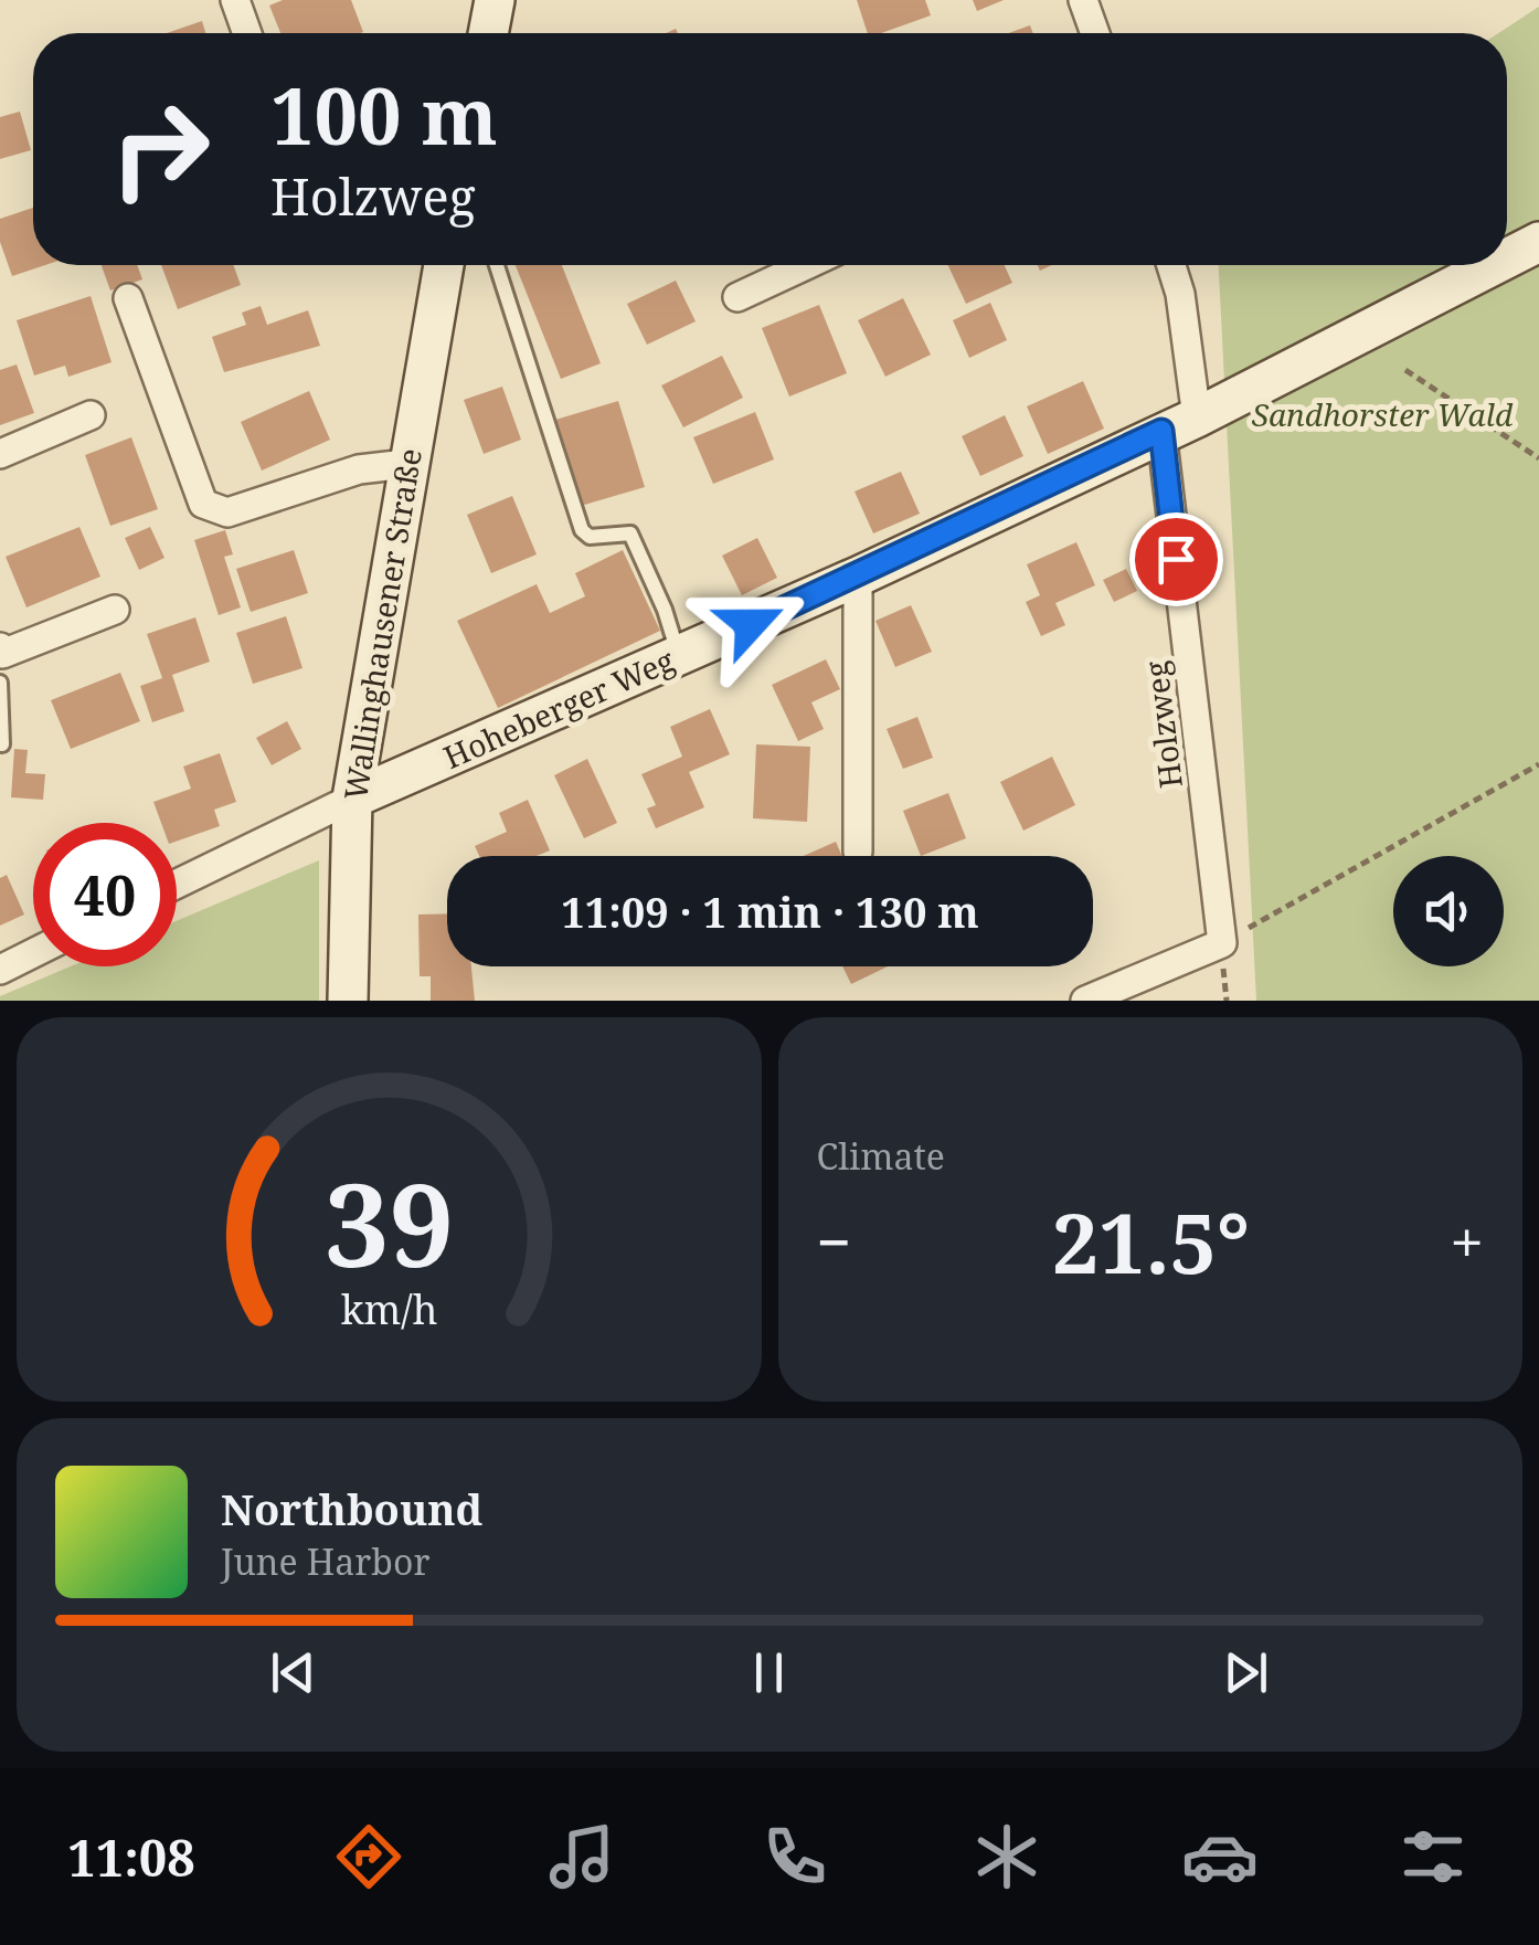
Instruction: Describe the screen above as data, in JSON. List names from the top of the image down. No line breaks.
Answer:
{"streets":{"street":["Wallinghausener Straße","Hoheberger Weg","Holzweg"]},"crossings":[["Wallinghausener Straße","Hoheberger Weg"],["Hoheberger Weg","Holzweg"]],"parks":["Sandhorster Wald"],"page":{"turn":["100 m","Holzweg"],"limit":"40","trip":"11:09 · 1 min · 130 m","tile":"Climate","heat":["−","21.5°","+"],"song":["Northbound","June Harbor"],"tabs":"11:08","gauge":["39","km/h"]}}
